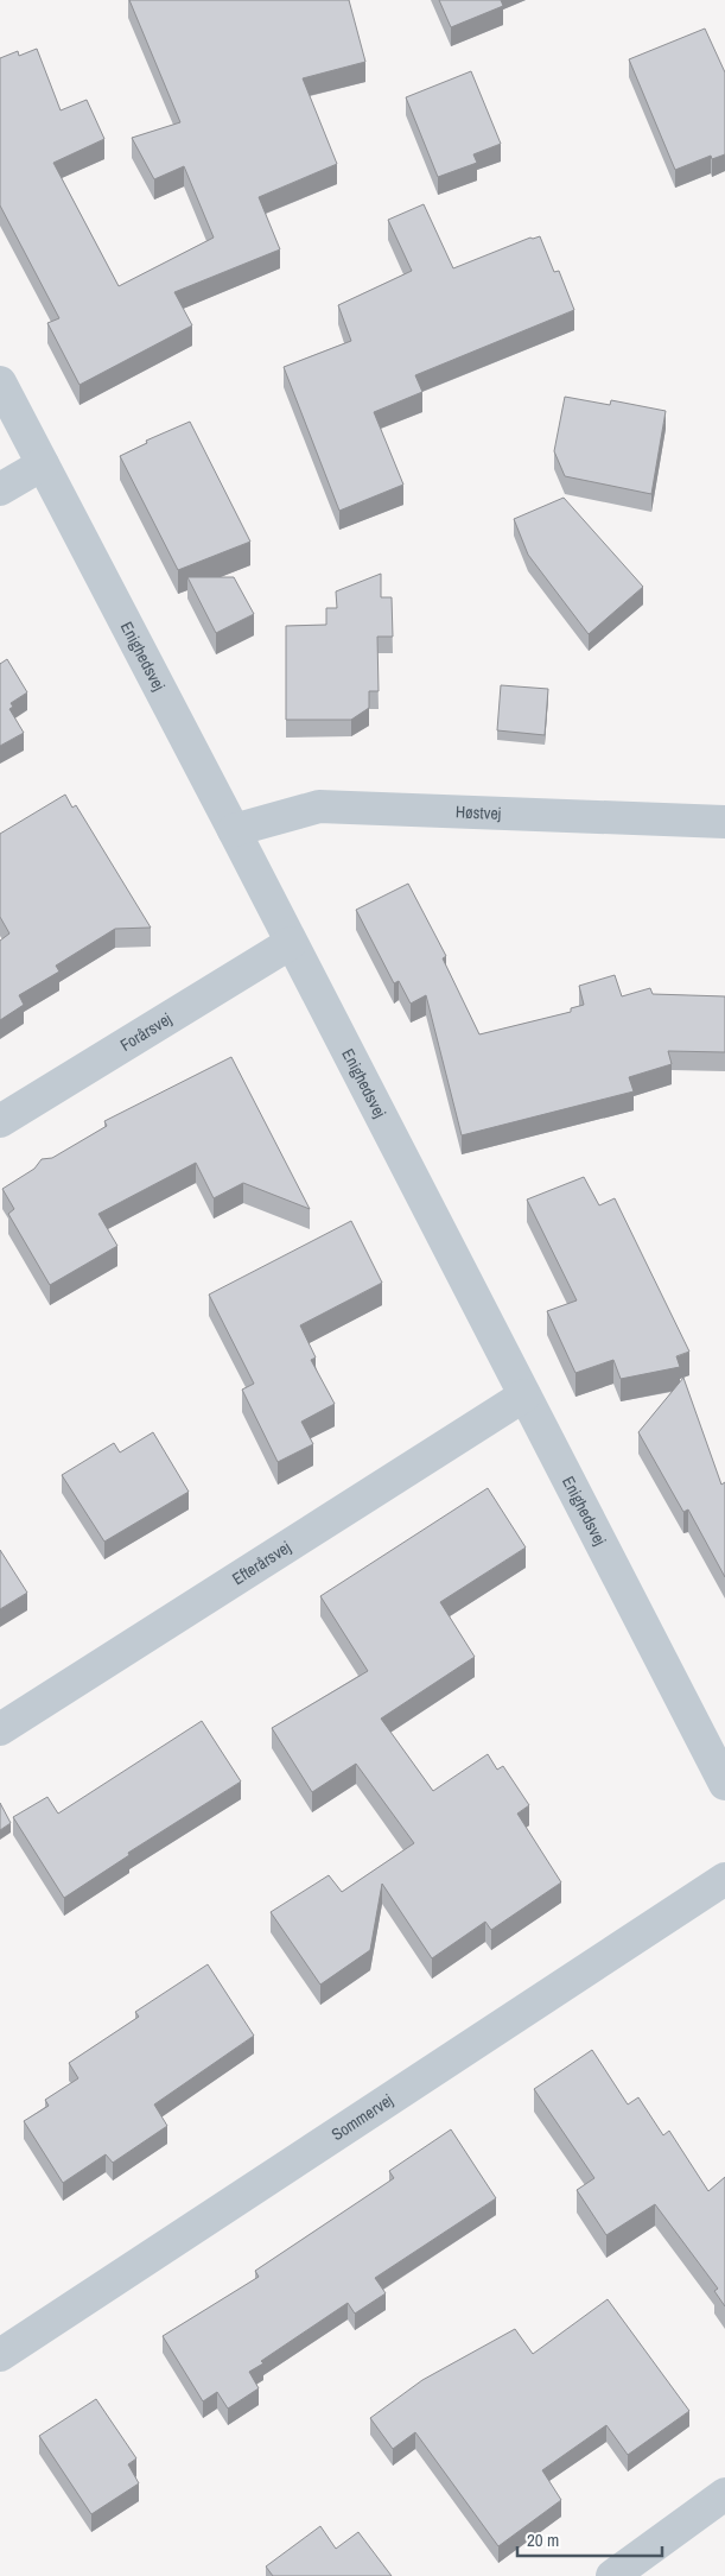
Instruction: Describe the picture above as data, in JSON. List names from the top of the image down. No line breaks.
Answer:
{"streets":{"street":["Enighedsvej","Høstvej","Forårsvej","Efterårsvej","Sommervej"]},"crossings":[["Enighedsvej","Høstvej"],["Enighedsvej","Forårsvej"],["Enighedsvej","Efterårsvej"]],"scale_bar":"20 m"}
